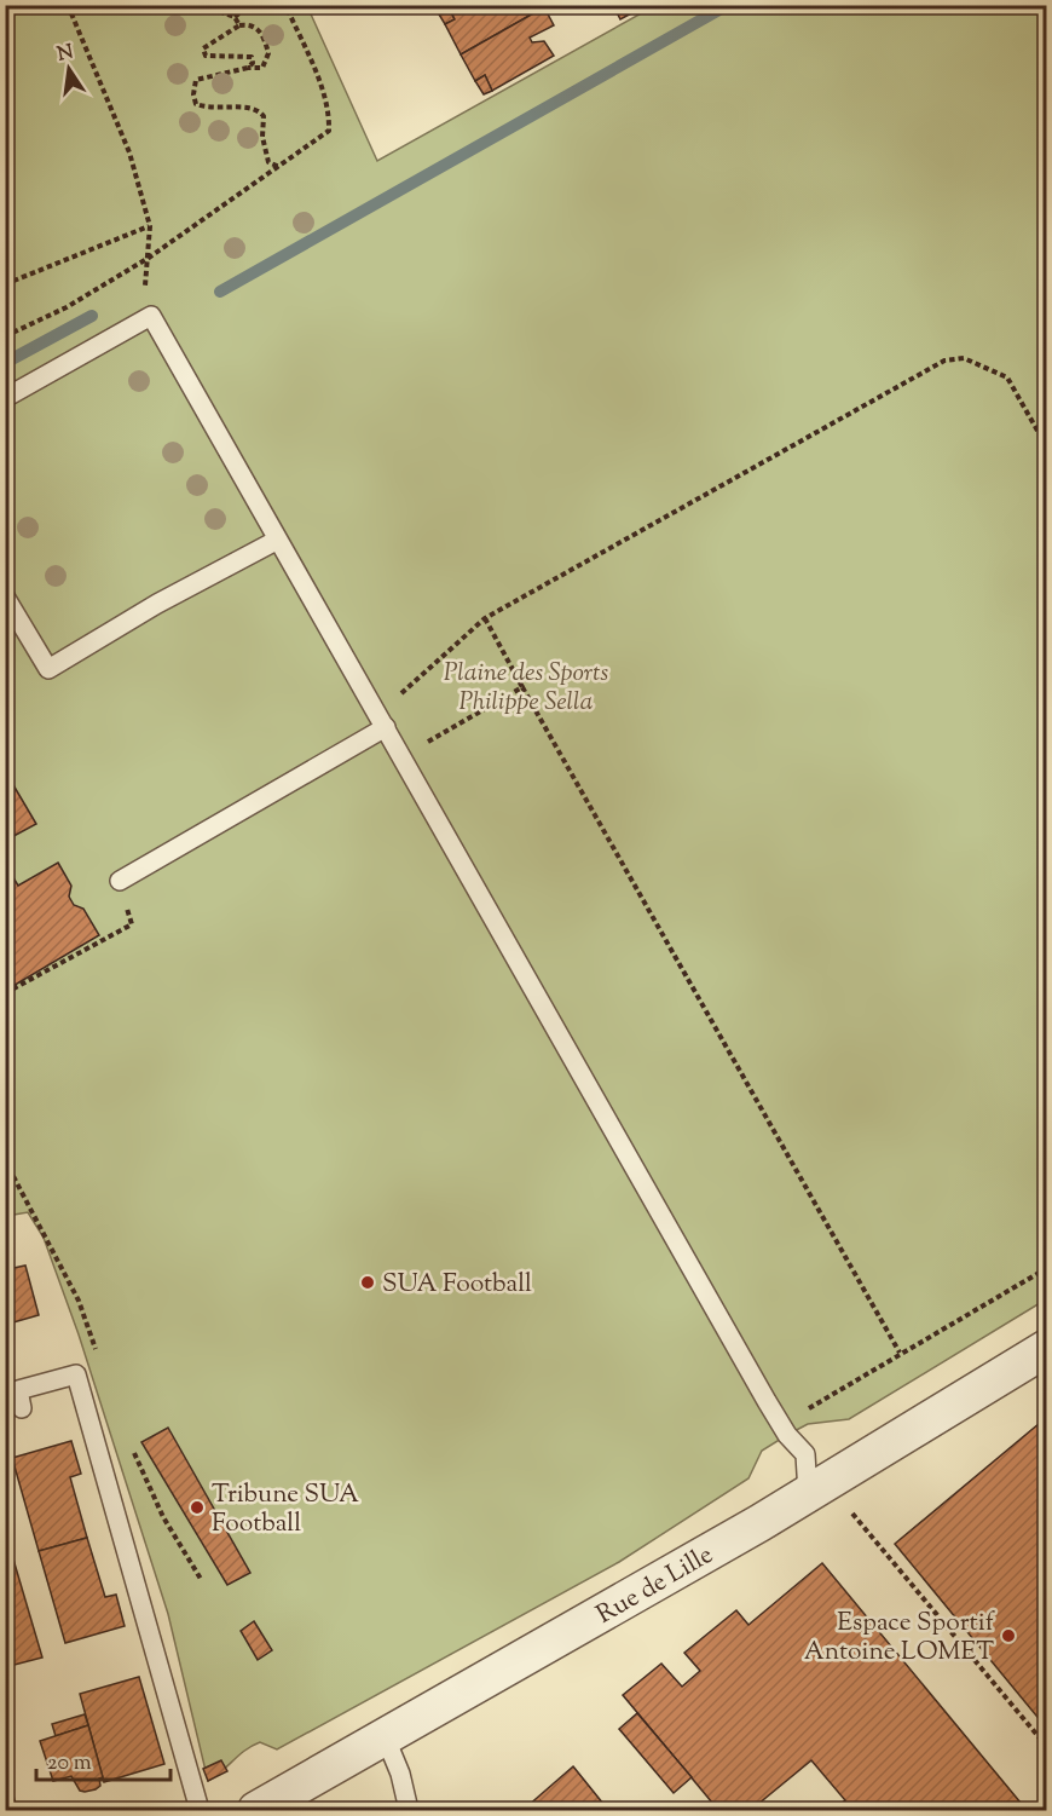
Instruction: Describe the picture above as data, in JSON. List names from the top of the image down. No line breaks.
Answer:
{"streets":{"street":["Rue de Lille"]},"parks":["Plaine des Sports Philippe Sella"],"places":["SUA Football","Tribune SUA Football","Espace Sportif Antoine LOMET"],"scale_bar":"20 m","north":"top"}
